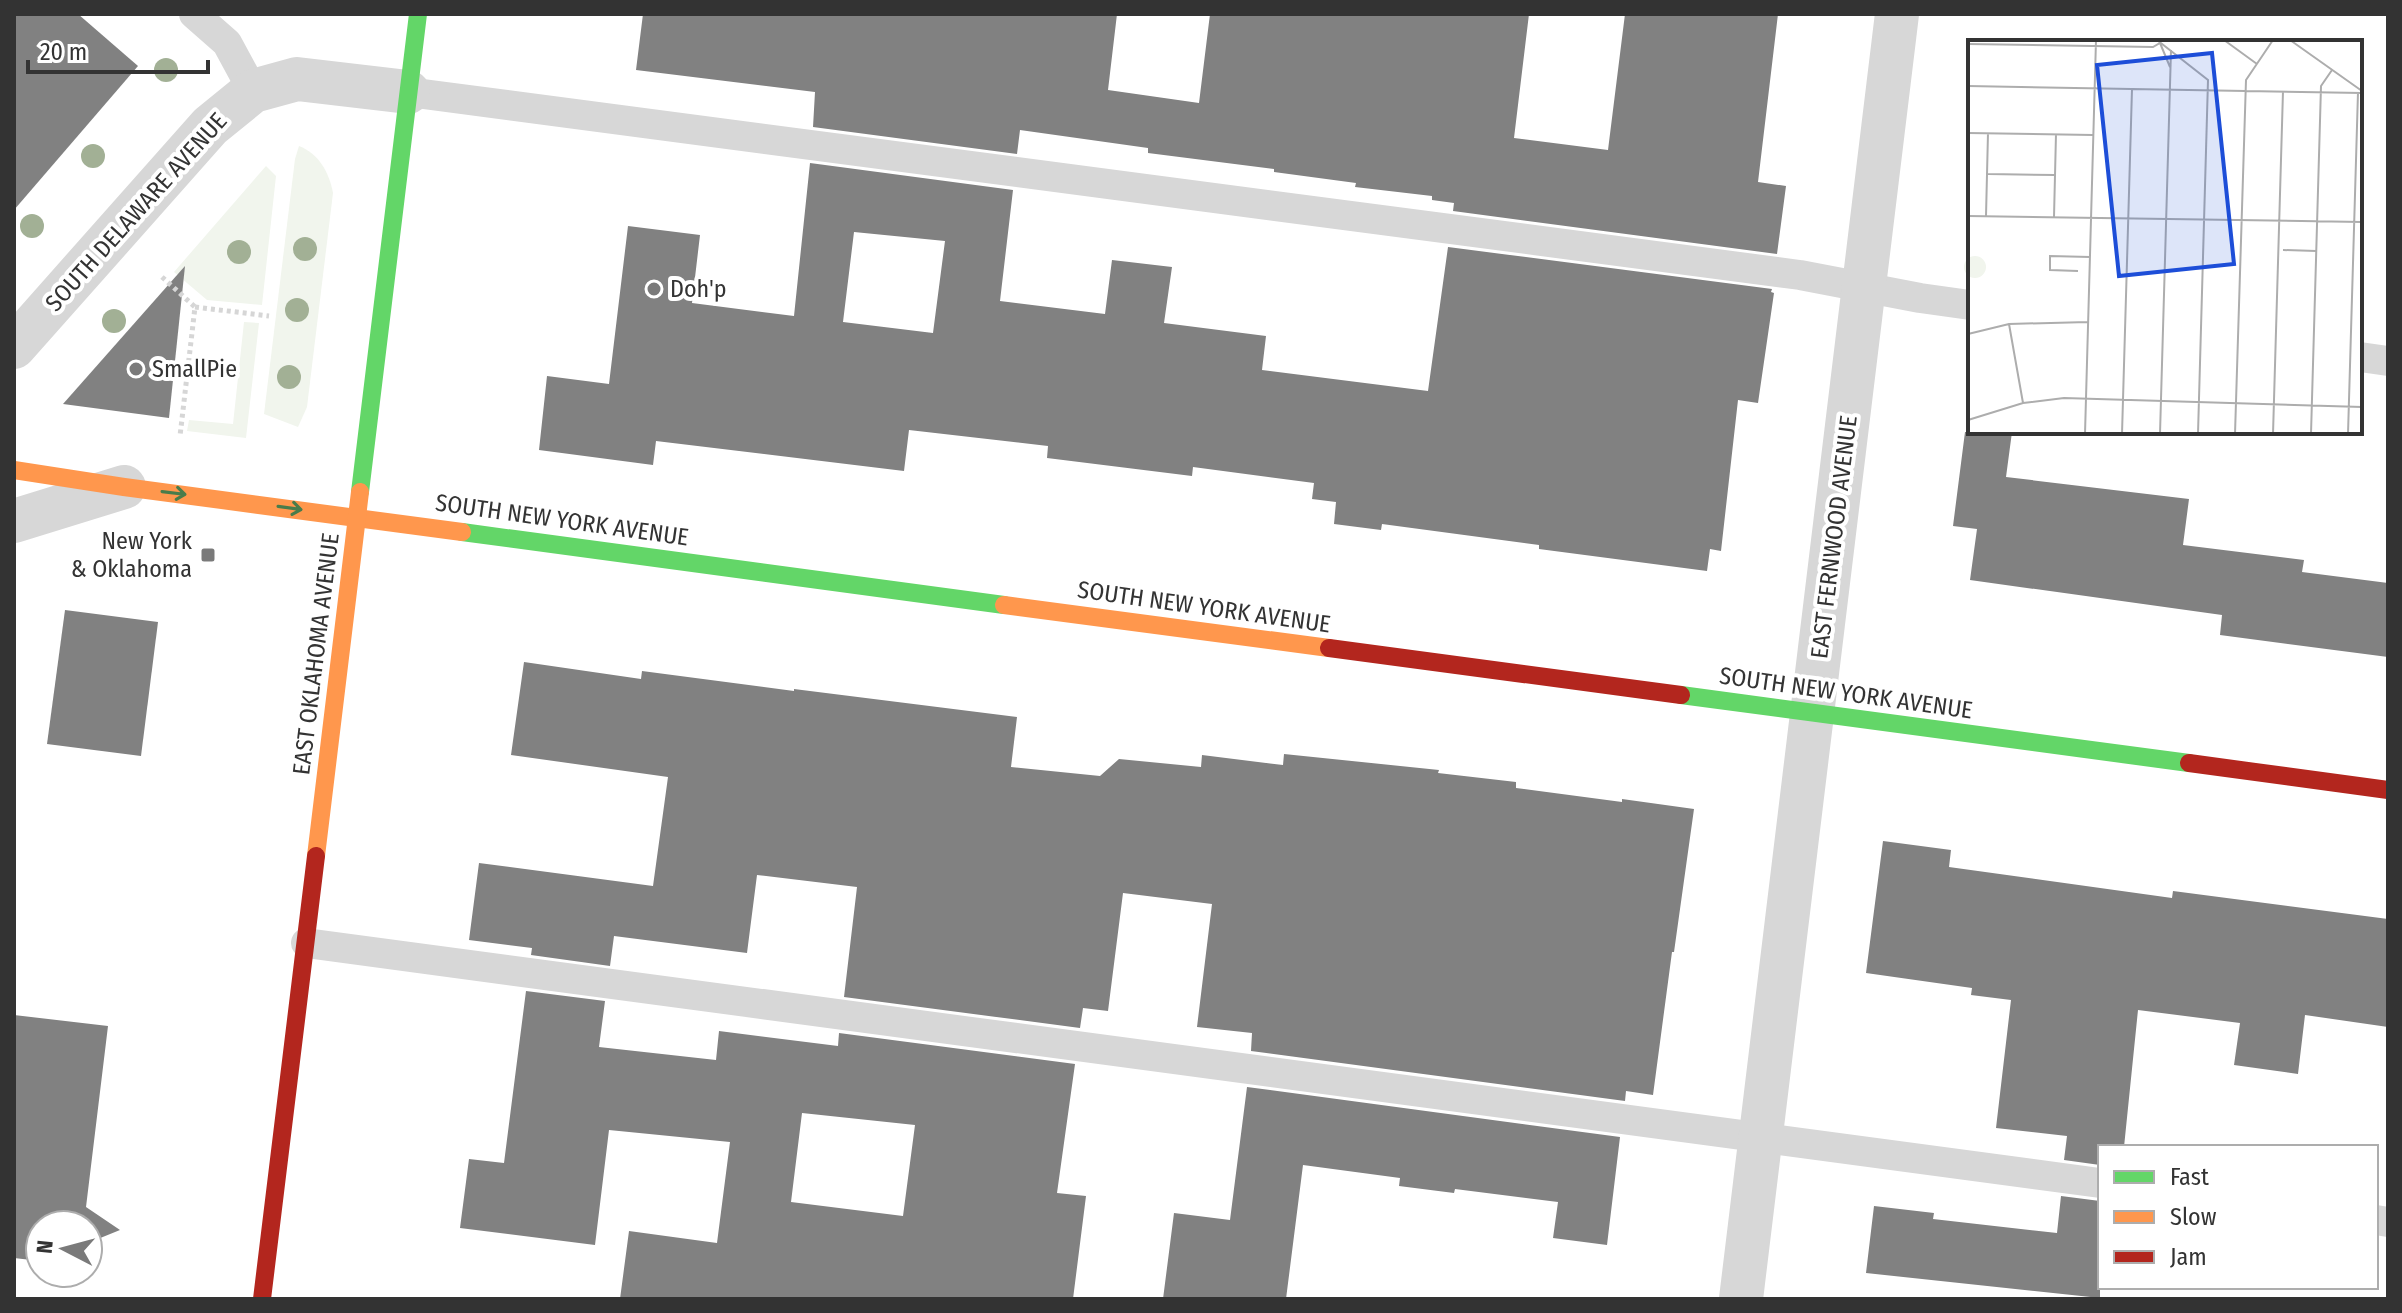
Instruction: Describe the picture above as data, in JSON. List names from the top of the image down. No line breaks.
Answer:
{"streets":{"street":["SOUTH DELAWARE AVENUE","SOUTH NEW YORK AVENUE","EAST FERNWOOD AVENUE","EAST OKLAHOMA AVENUE"]},"crossings":[["SOUTH DELAWARE AVENUE","EAST OKLAHOMA AVENUE"],["SOUTH NEW YORK AVENUE","EAST FERNWOOD AVENUE"],["SOUTH NEW YORK AVENUE","EAST OKLAHOMA AVENUE"]],"places":{"other":["Doh'p","SmallPie"],"transit":["New York & Oklahoma"]},"legend":["Fast","Slow","Jam"],"scale_bar":"20 m","north":"left"}
